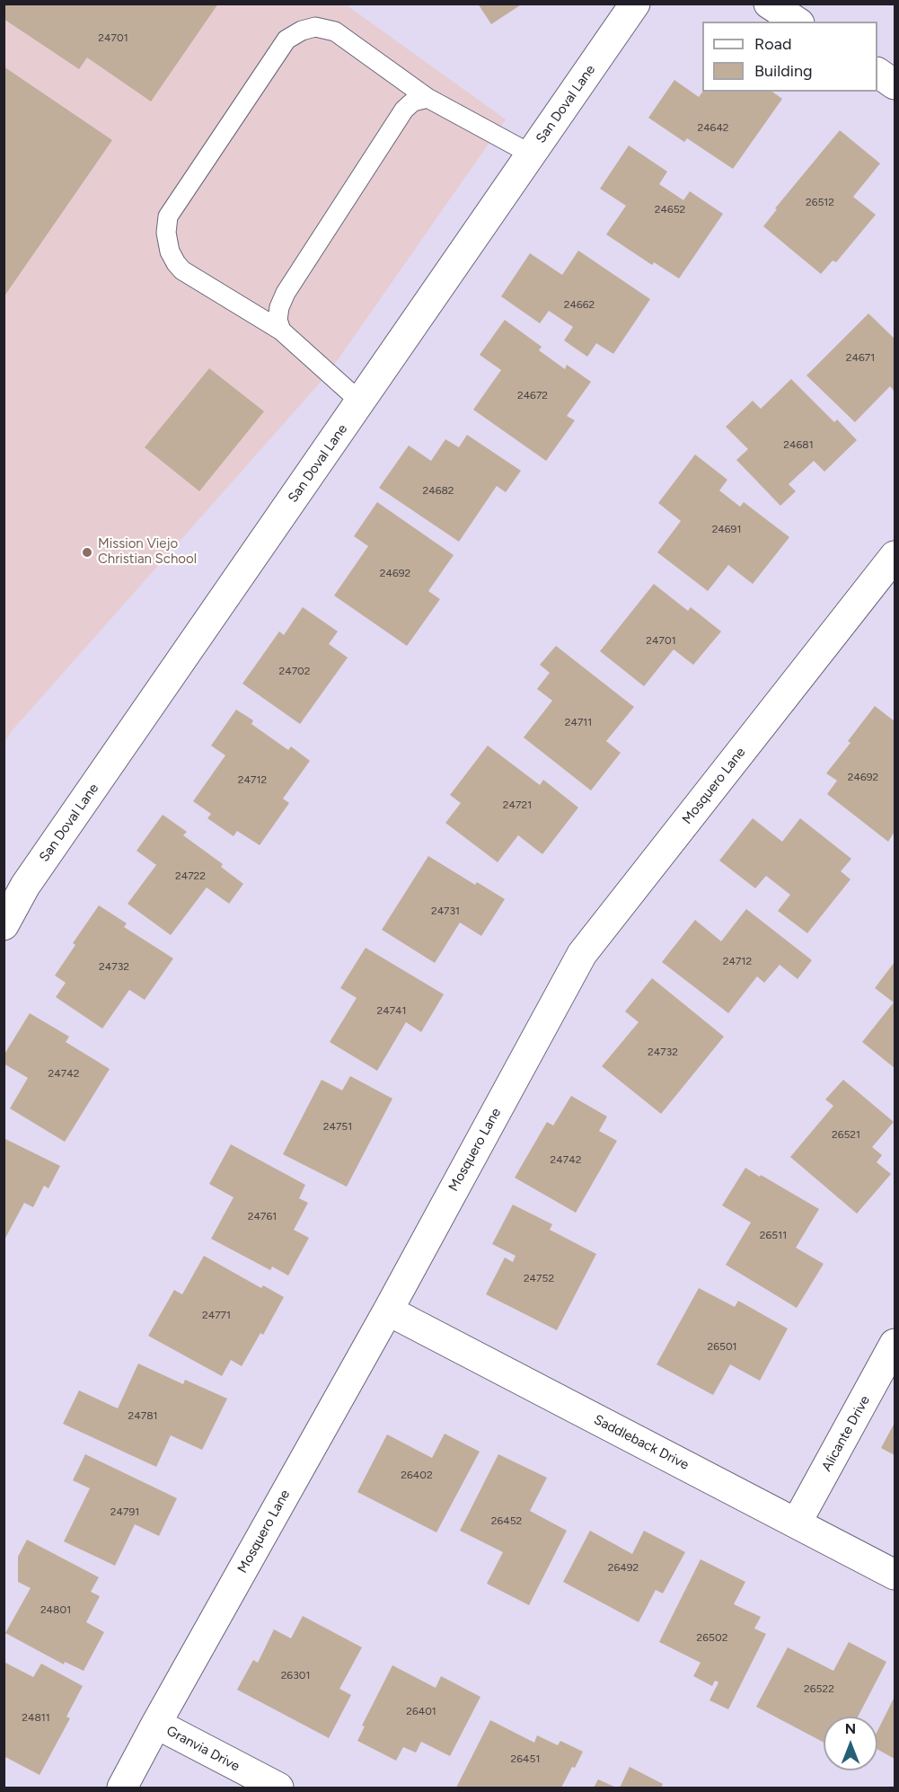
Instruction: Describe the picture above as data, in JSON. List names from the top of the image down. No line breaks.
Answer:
{"streets":{"street":["San Doval Lane","Mosquero Lane","Alicante Drive","Saddleback Drive","Granvia Drive"]},"crossings":[["Mosquero Lane","Saddleback Drive"],["Mosquero Lane","Granvia Drive"],["Alicante Drive","Saddleback Drive"]],"places":["Mission Viejo Christian School"],"house_numbers":["24701","24642","26512","24652","24662","24671","24672","24681","24682","24691","24692","24701","24702","24711","24692","24712","24721","24722","24731","24712","24732","24741","24732","24742","24751","26521","24742","24761","26511","24752","24771","26501","24781","26402","24791","26452","26492","24801","26502","26301","26522","26401","24811","26451"],"legend":["Road","Building"],"north":"top"}
